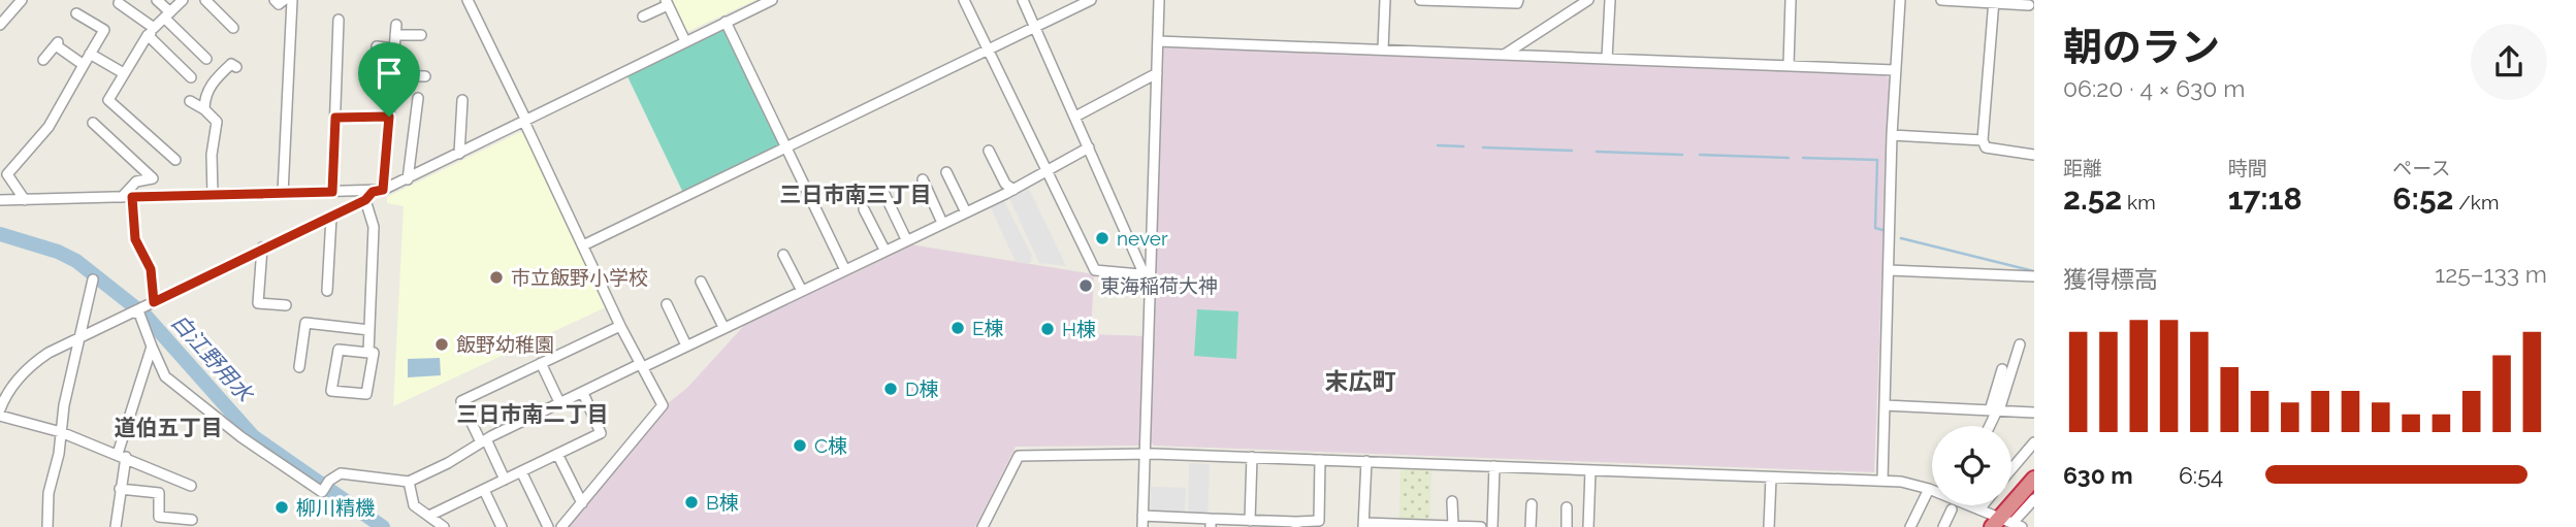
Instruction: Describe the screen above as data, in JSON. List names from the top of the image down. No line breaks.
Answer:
{"districts":["三日市南三丁目","末広町","三日市南二丁目","道伯五丁目"],"water":["白江野用水"],"places":["never","市立飯野小学校","東海稲荷大神","E棟","H棟","飯野幼稚園","D棟","C棟","B棟","柳川精機"],"page":{"heading":["朝のラン","06:20 · 4 × 630 m"],"stats":[["距離","2.52 km"],["時間","17:18"],["ペース","6:52 /km"]],"chart":["獲得標高","125–133 m"],"list":[{"name":"630 m","note":"6:54"}]}}
